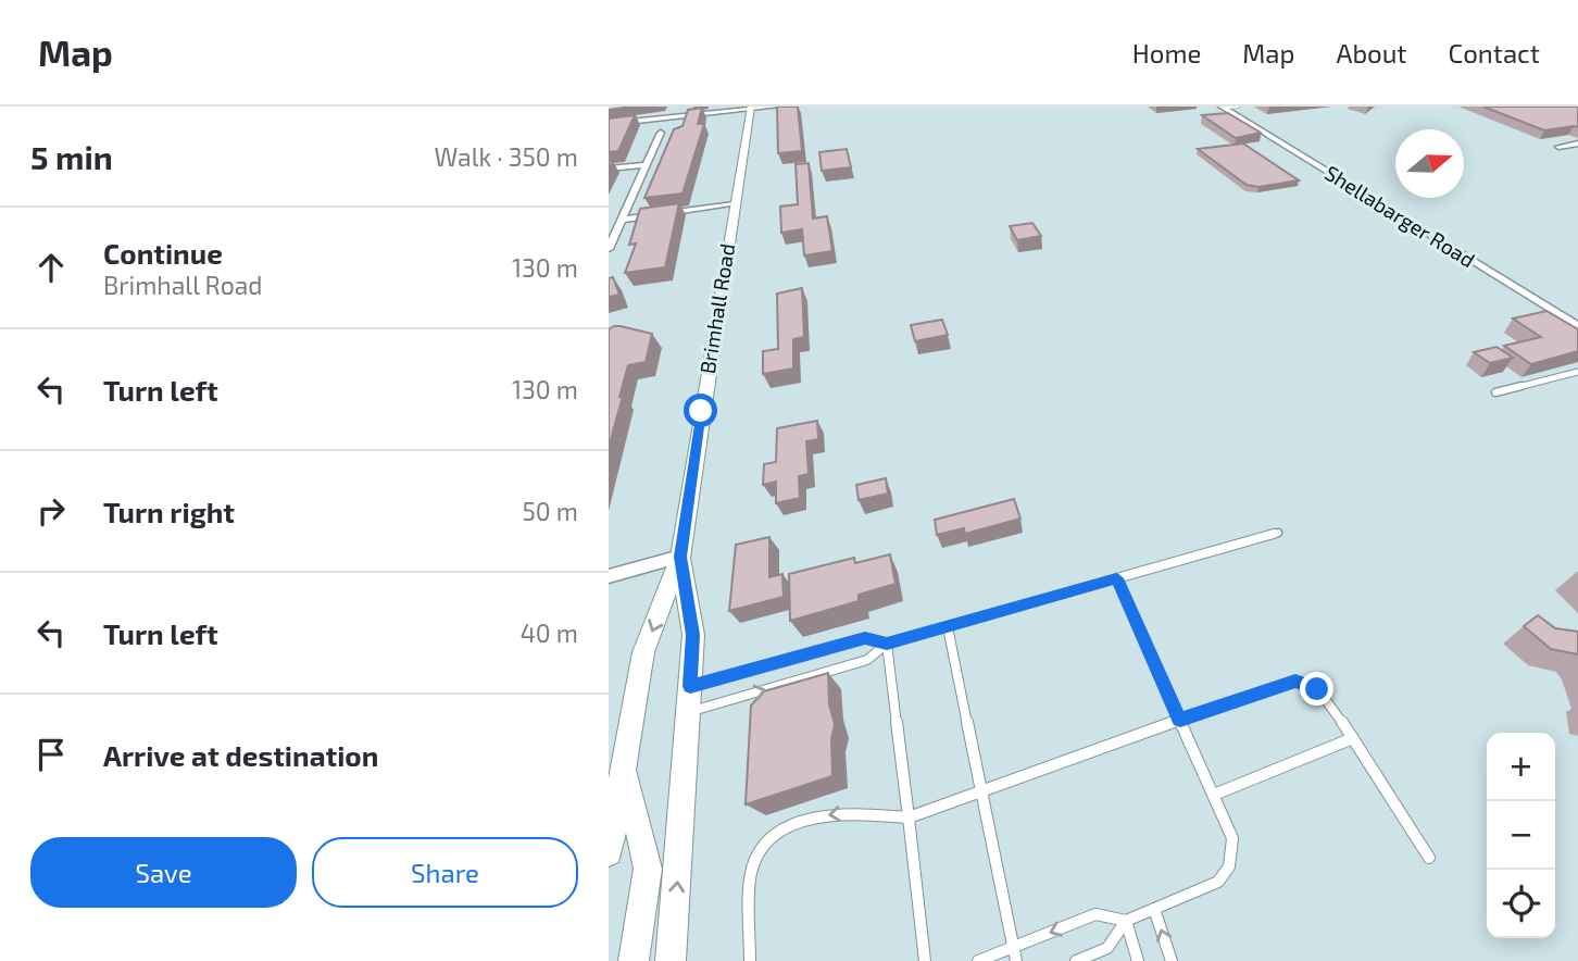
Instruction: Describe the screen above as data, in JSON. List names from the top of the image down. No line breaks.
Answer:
{"streets":{"street":["Shellabarger Road","Brimhall Road"]},"north":"right","page":{"header":"Map","nav":["Home","Map","About","Contact"],"heading":["5 min","Walk · 350 m"],"list":[["Continue","Brimhall Road","130 m"],["Turn left","130 m"],["Turn right","50 m"],["Turn left","40 m"],"Arrive at destination"],"map_buttons":["+","−"],"buttons":["Save","Share"]}}
